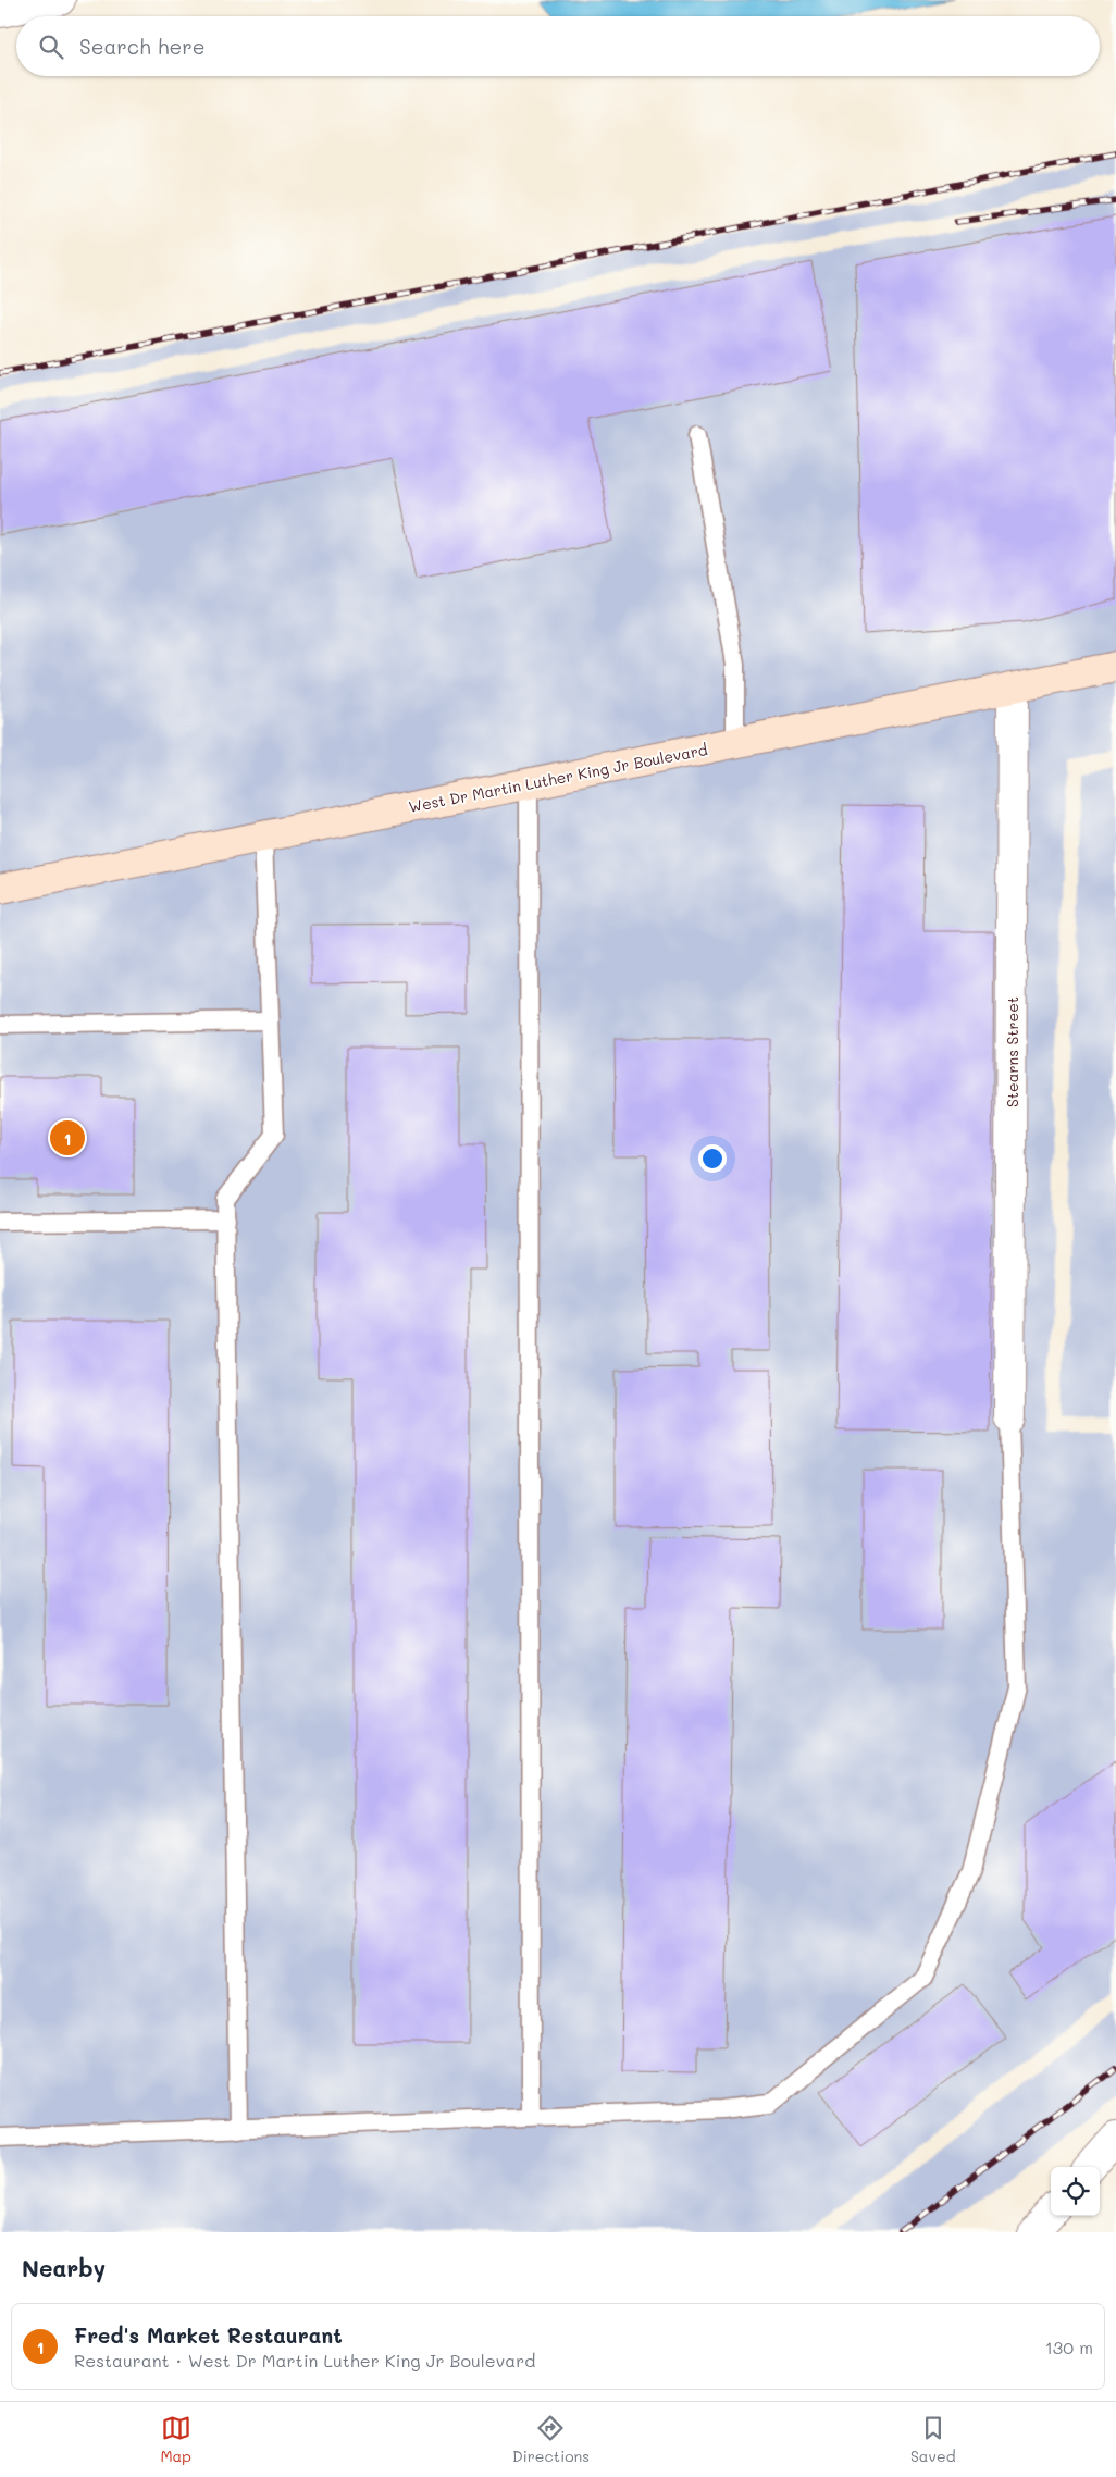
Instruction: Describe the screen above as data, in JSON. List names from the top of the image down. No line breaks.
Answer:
{"streets":{"street":["West Dr Martin Luther King Jr Boulevard","Stearns Street"]},"crossings":[["West Dr Martin Luther King Jr Boulevard","Stearns Street"]],"page":{"search":"Search here","pins":"1","heading":"Nearby","list":[{"mark":"1","name":"Fred's Market Restaurant","note":"Restaurant · West Dr Martin Luther King Jr Boulevard","value":"130 m"}],"nav":["Map","Directions","Saved"]}}
